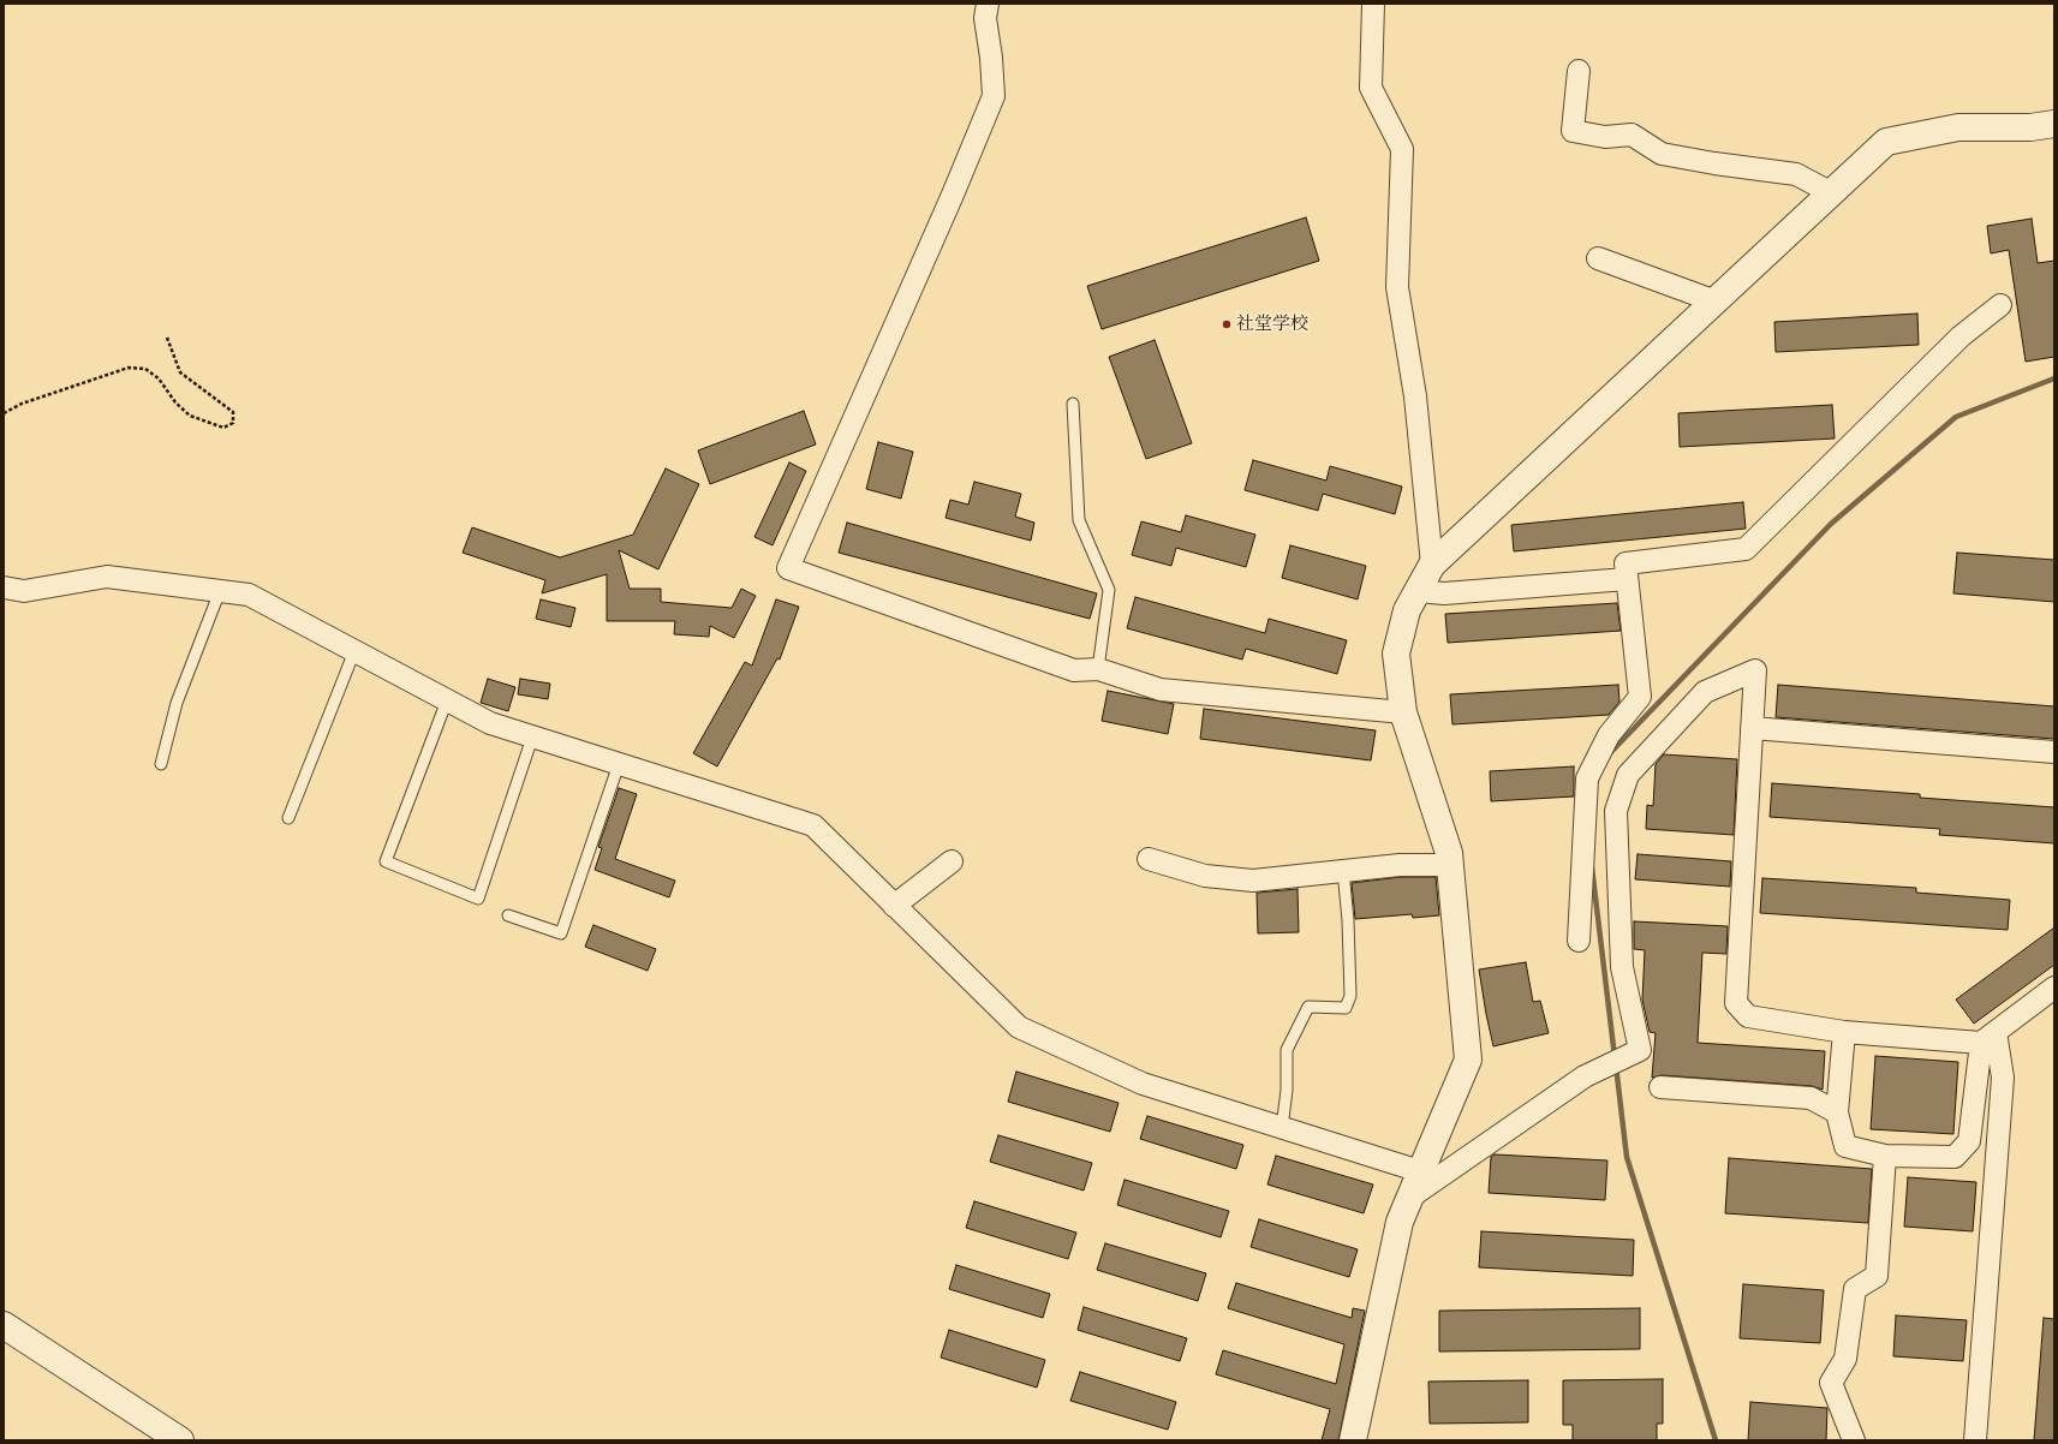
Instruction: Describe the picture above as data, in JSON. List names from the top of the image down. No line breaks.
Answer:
{"places":["社堂学校"]}
